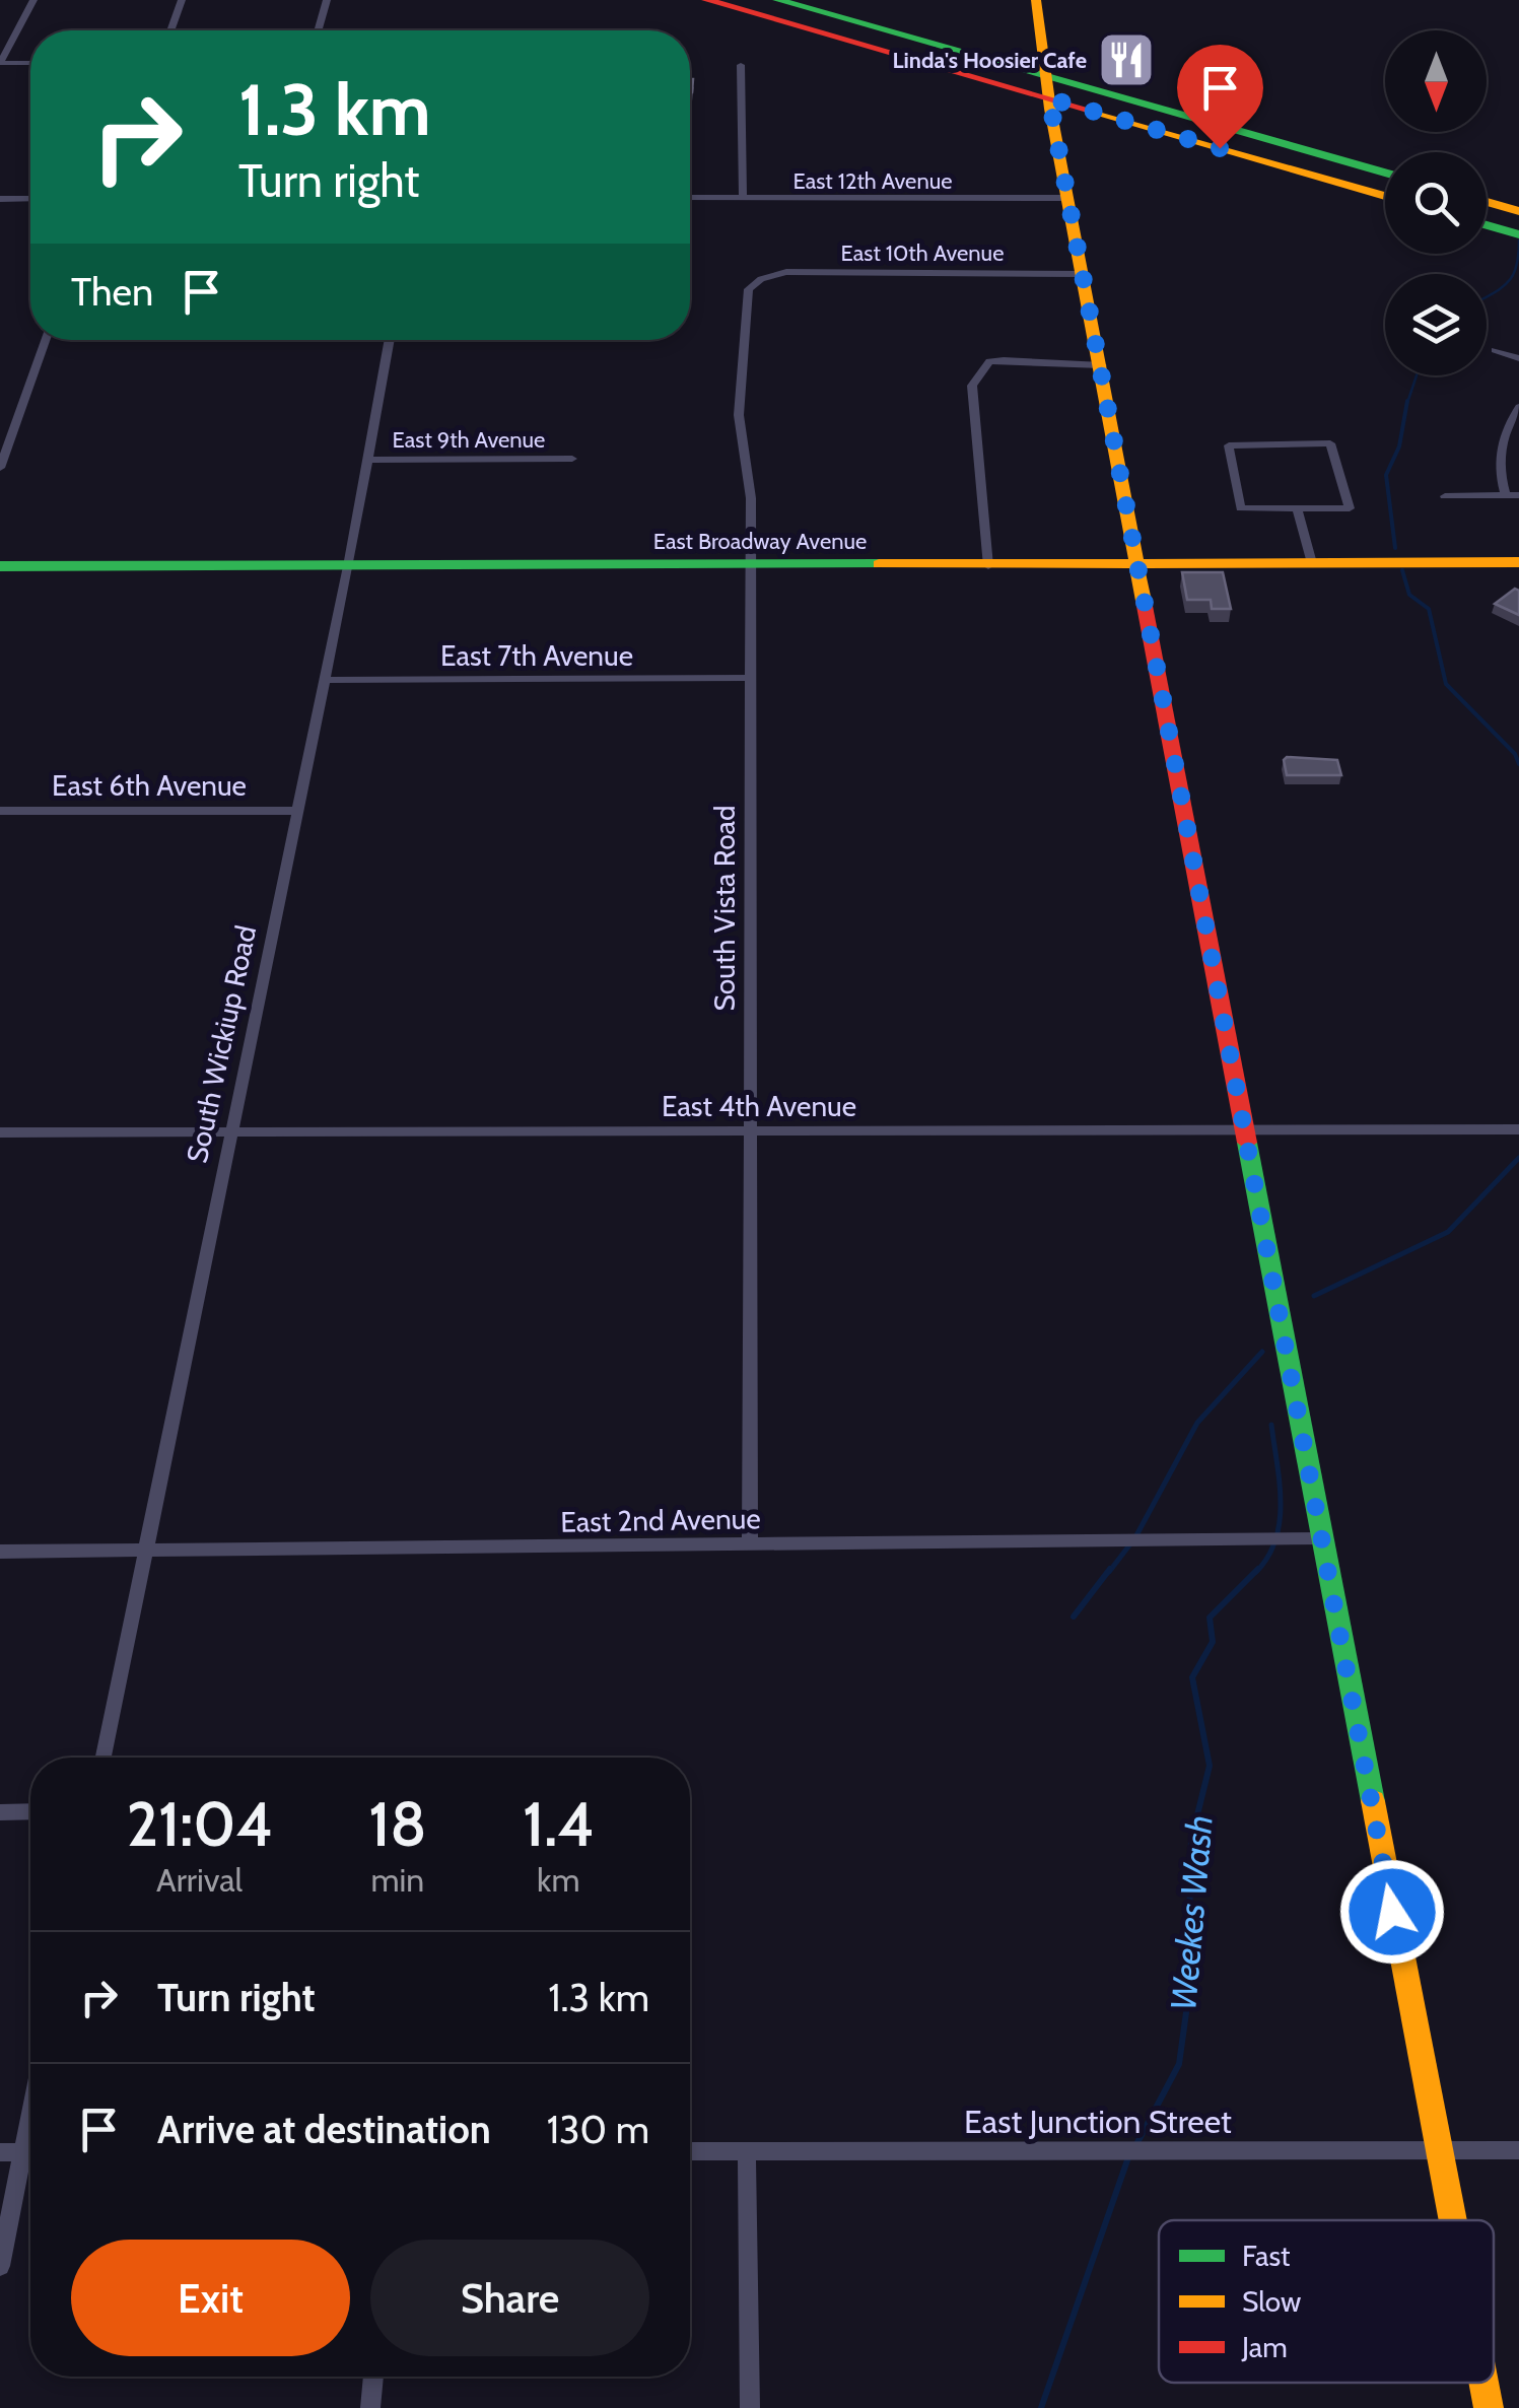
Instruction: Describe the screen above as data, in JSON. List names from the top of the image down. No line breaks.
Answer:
{"streets":{"main road":["East Broadway Avenue"],"street":["East 12th Avenue","East 10th Avenue","East 9th Avenue","East 7th Avenue","East 6th Avenue","South Vista Road","South Wickiup Road","East 4th Avenue","East 2nd Avenue","East Junction Street"]},"crossings":[["East 10th Avenue","South Vista Road"],["East 9th Avenue","South Wickiup Road"],["East Broadway Avenue","South Vista Road"],["East Broadway Avenue","South Wickiup Road"],["East 7th Avenue","South Vista Road"],["East 7th Avenue","South Wickiup Road"],["East 6th Avenue","South Wickiup Road"],["South Vista Road","East 4th Avenue"],["South Vista Road","East 2nd Avenue"],["South Wickiup Road","East 4th Avenue"],["South Wickiup Road","East 2nd Avenue"]],"water":["Weekes Wash"],"places":{"restaurant":["Linda's Hoosier Cafe"]},"legend":["Fast","Slow","Jam"],"north":"bottom","page":{"turn":["1.3 km","Turn right"],"then":"Then","eta":["21:04","Arrival","18","min","1.4","km"],"list":[{"name":"Turn right","value":"1.3 km"},{"name":"Arrive at destination","value":"130 m"}],"buttons":["Exit","Share"]}}
